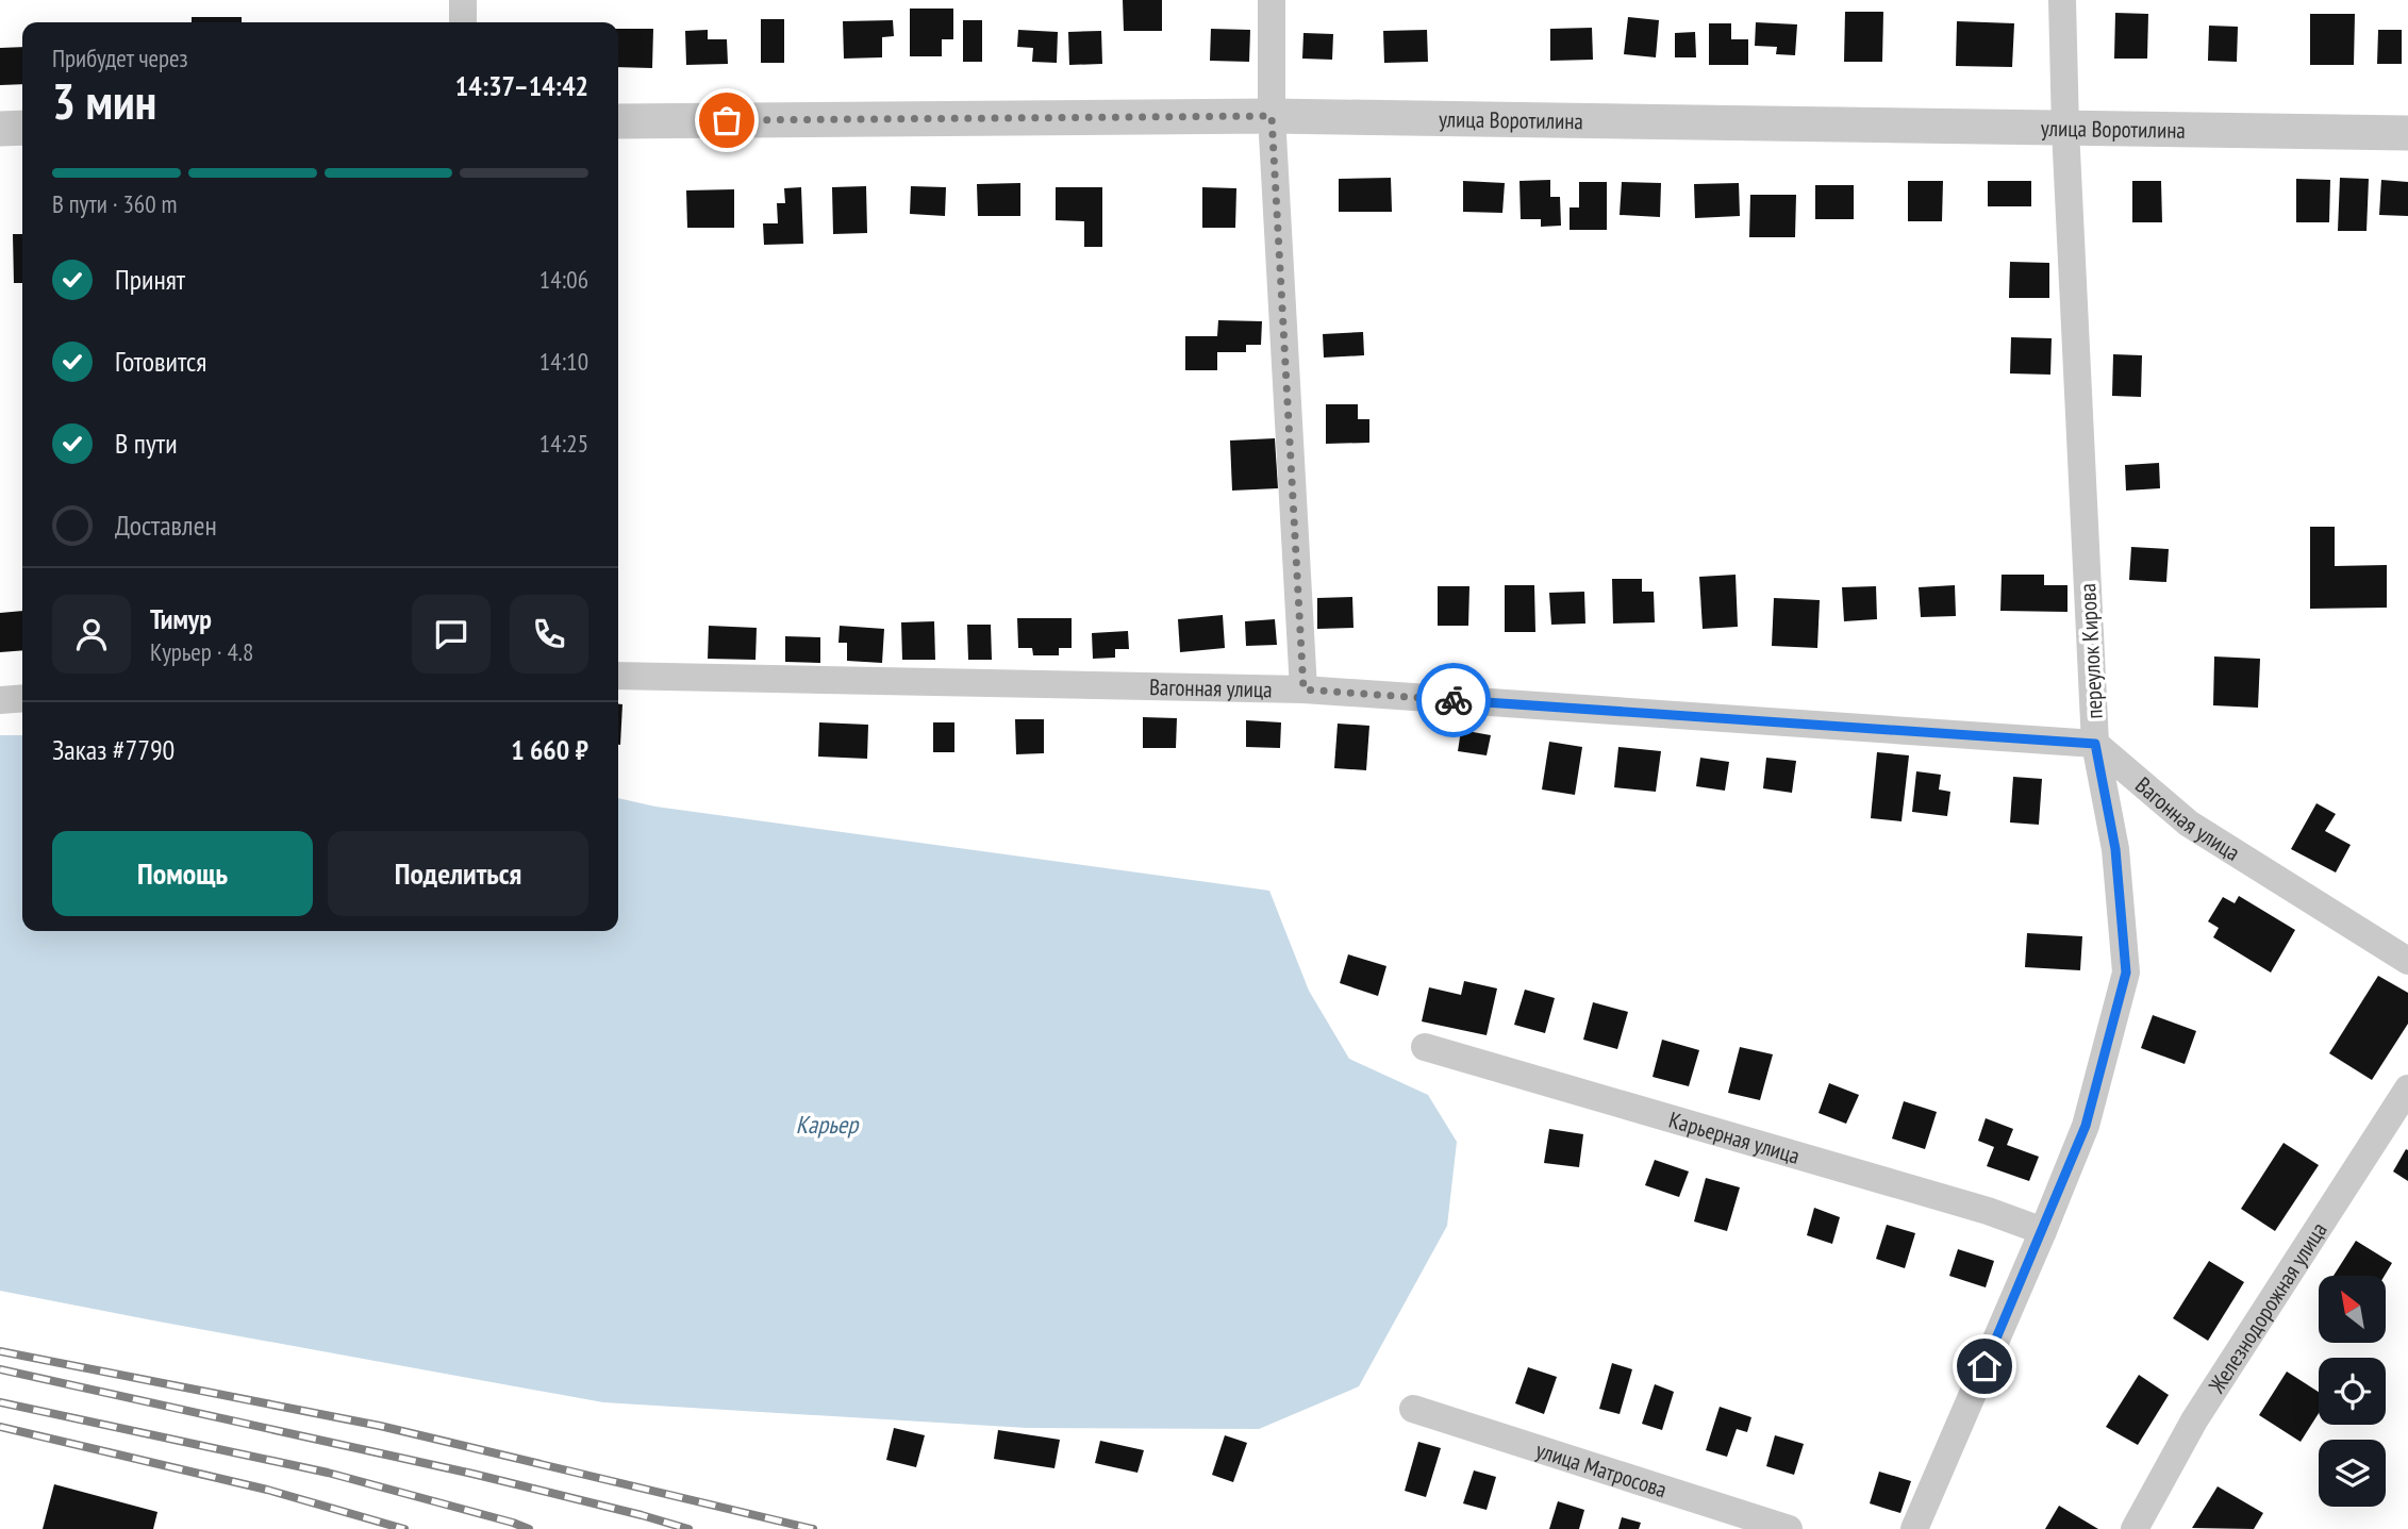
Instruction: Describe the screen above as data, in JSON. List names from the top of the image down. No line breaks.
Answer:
{"streets":{"street":["улица Воротилина","переулок Кирова","Вагонная улица","Карьерная улица","Железнодорожная улица","улица Матросова"]},"crossings":[["улица Воротилина","переулок Кирова"],["переулок Кирова","Вагонная улица"],["переулок Кирова","Карьерная улица"]],"water":["Карьер"],"north":"top left","page":{"heading":["3 мин","Прибудет через","14:37–14:42"],"panel":["Тимур","Курьер · 4.8","Заказ #7790","1 660 ₽"],"bar":"В пути · 360 m","list":[["Принят","14:06"],["Готовится","14:10"],["В пути","14:25"],"Доставлен"],"buttons":["Помощь","Поделиться"]}}
